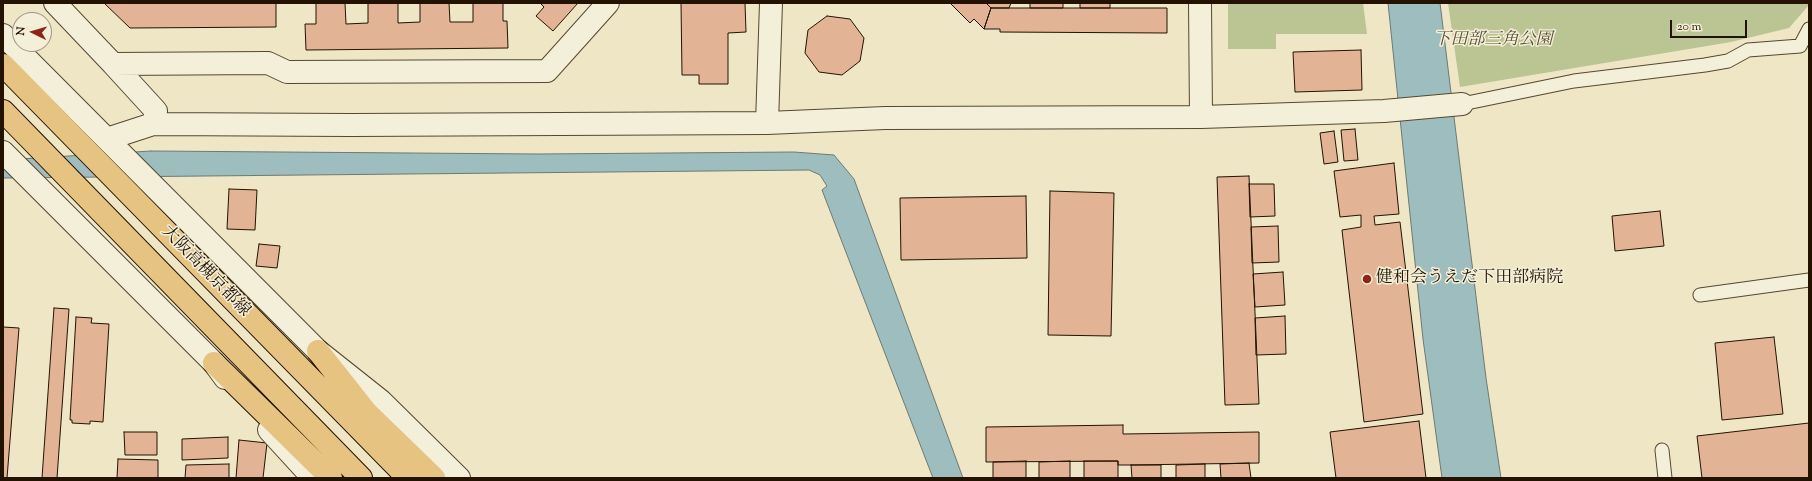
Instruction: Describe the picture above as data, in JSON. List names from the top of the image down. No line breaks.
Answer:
{"streets":{"main road":["大阪高槻京都線"]},"parks":["下田部三角公園"],"places":["健和会うえだ下田部病院"],"scale_bar":"20 m","north":"left"}
